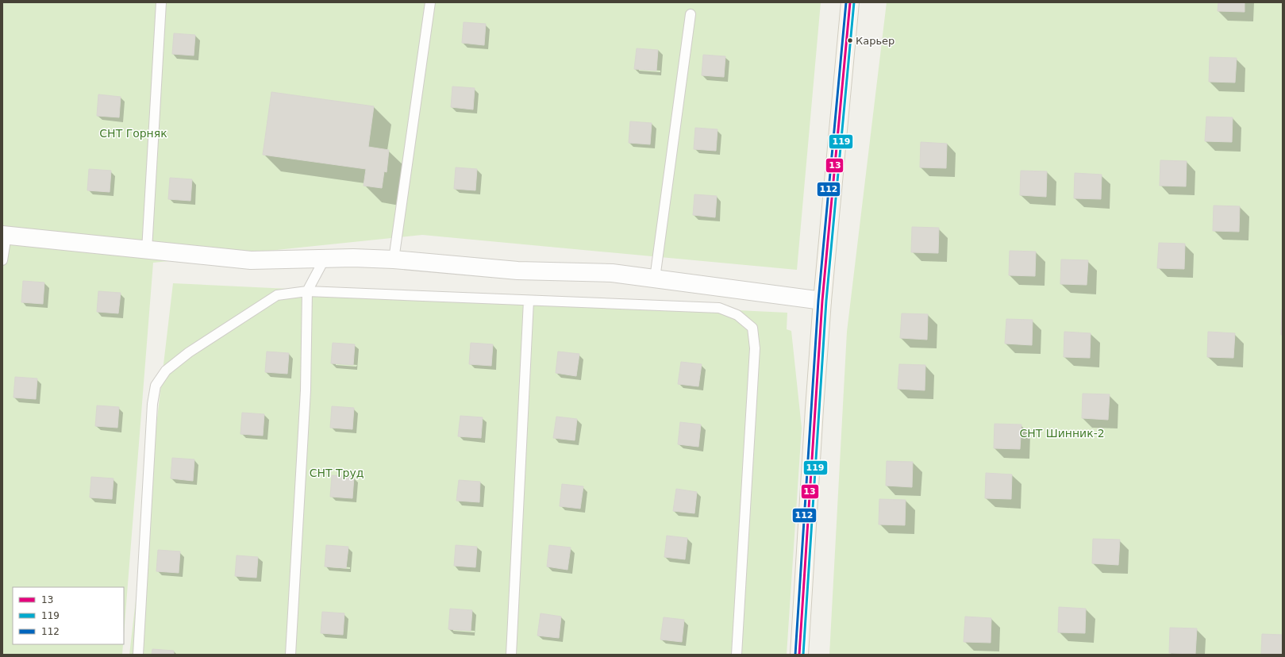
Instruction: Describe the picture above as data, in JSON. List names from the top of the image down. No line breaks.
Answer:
{"parks":["СНТ Горняк","СНТ Шинник-2","СНТ Труд"],"places":["Карьер"],"lines":["transit line 13","transit line 119","transit line 112"],"legend":["13","119","112"]}
